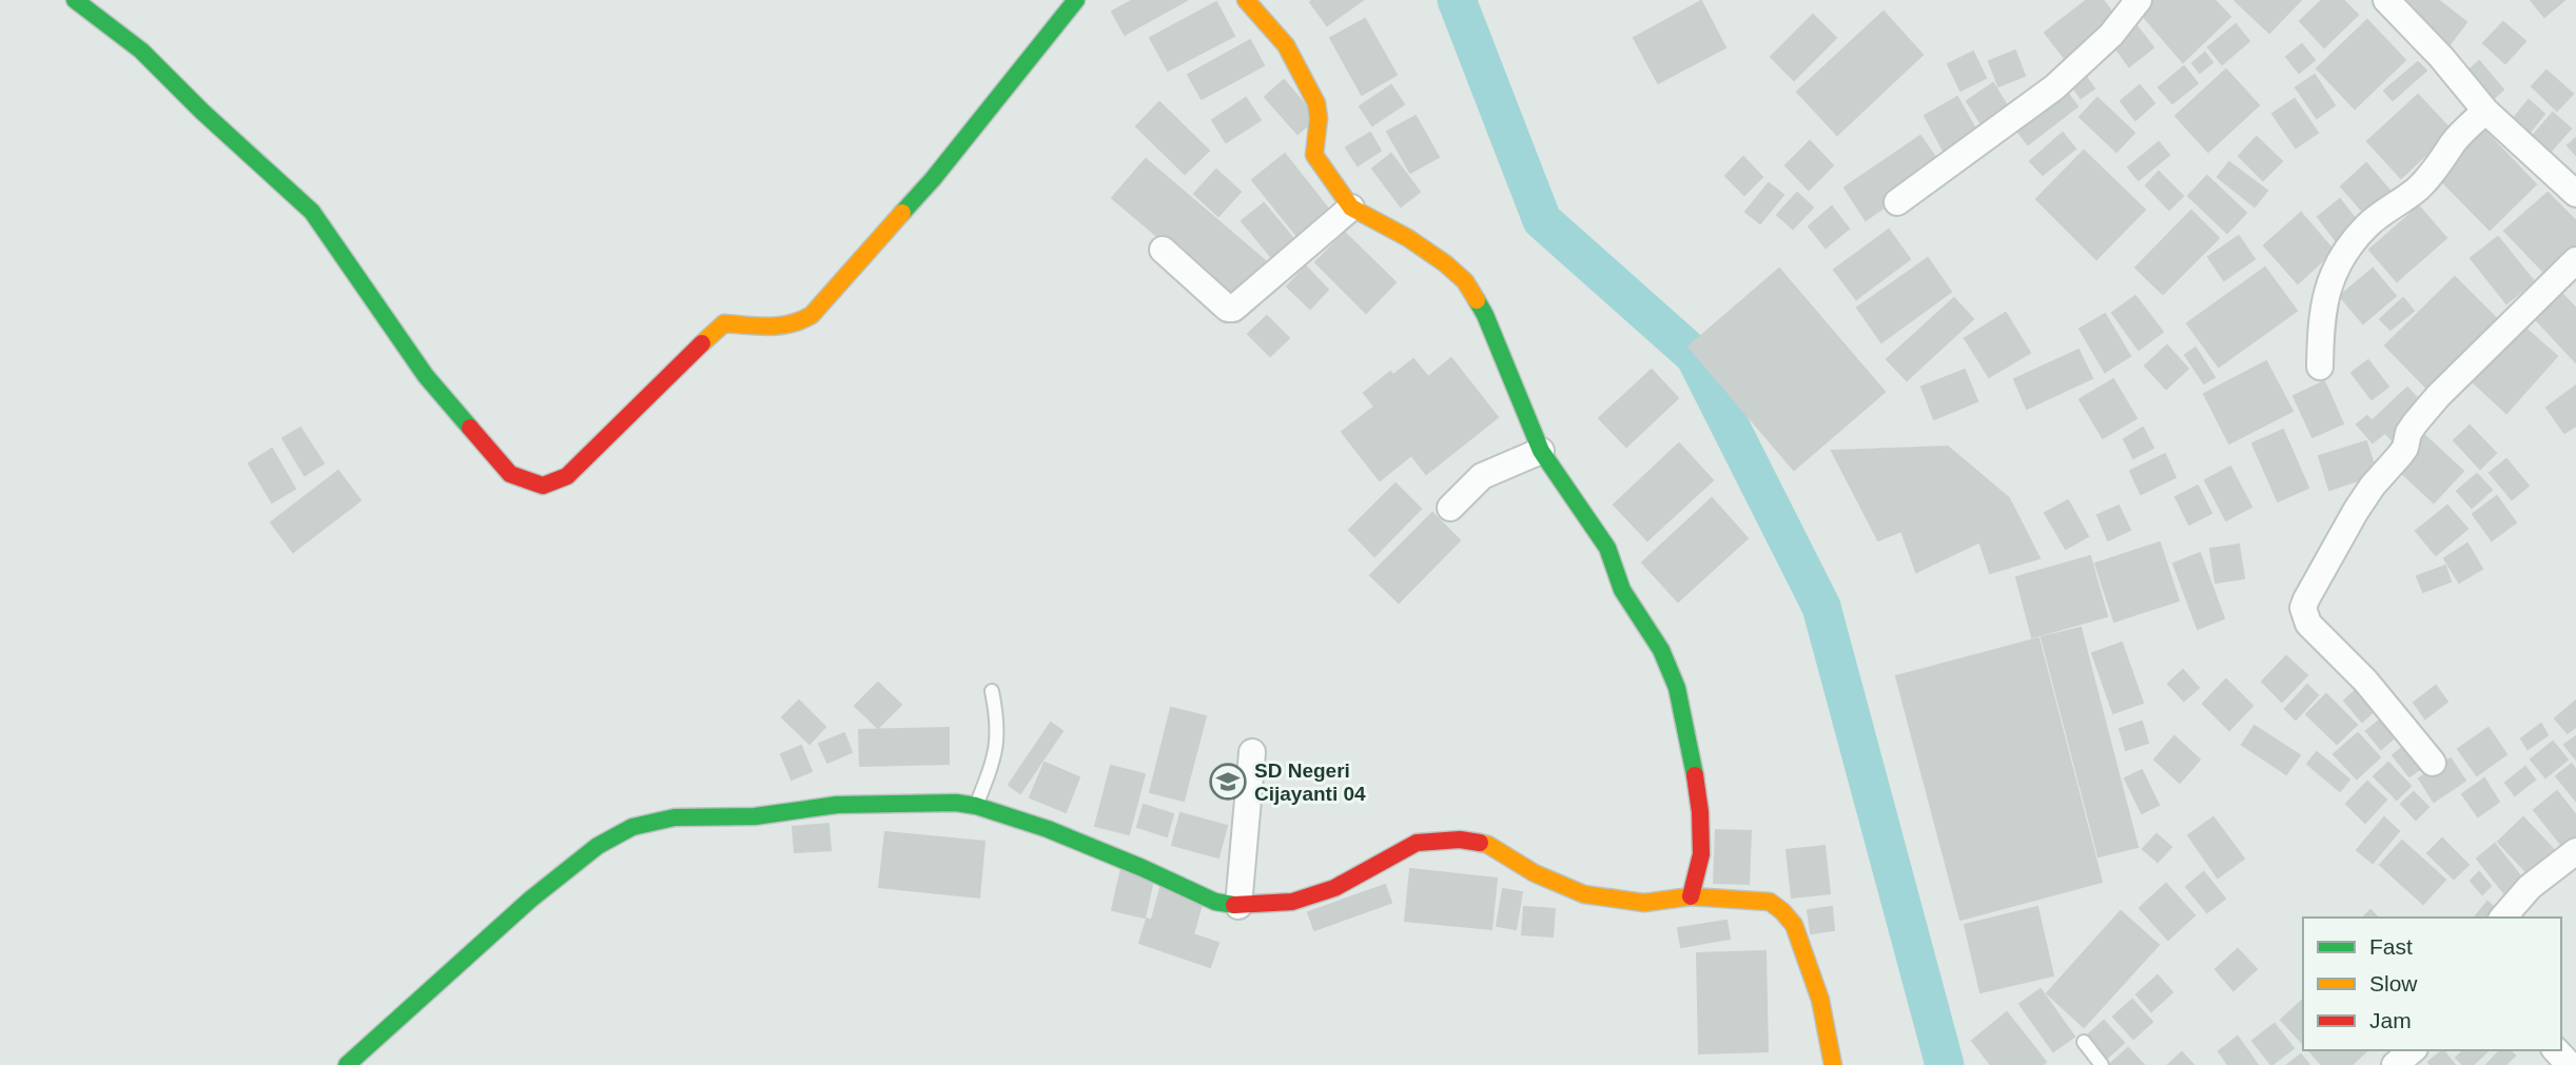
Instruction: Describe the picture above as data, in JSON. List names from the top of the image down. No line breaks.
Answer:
{"places":{"school or university":["SD Negeri Cijayanti 04"]},"legend":["Fast","Slow","Jam"]}
